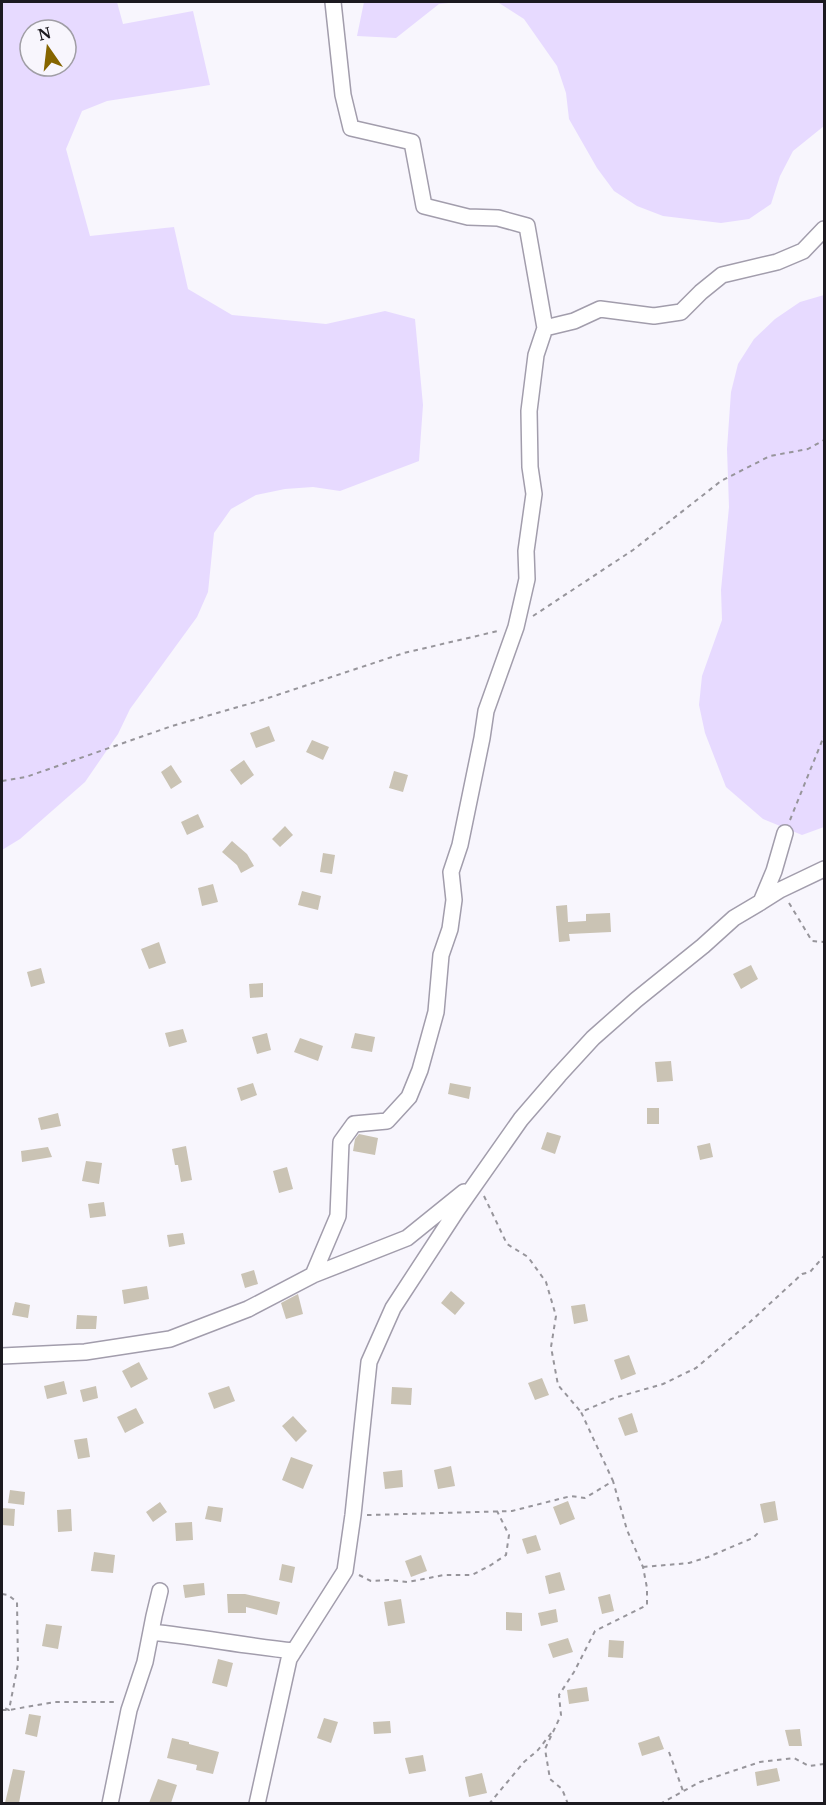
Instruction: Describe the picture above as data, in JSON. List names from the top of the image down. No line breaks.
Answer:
{"north":"top"}
